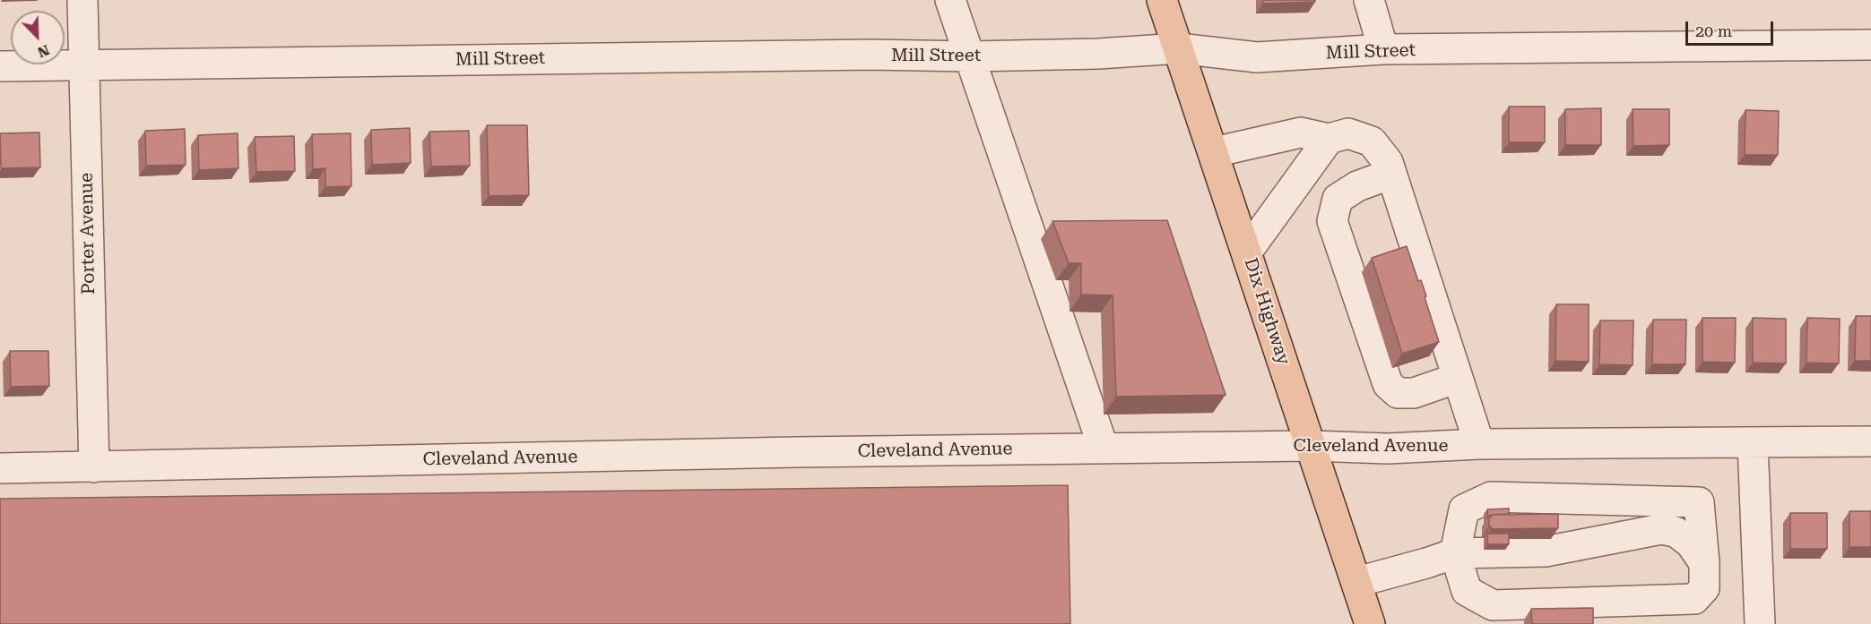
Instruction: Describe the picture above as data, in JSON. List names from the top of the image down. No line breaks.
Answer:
{"streets":{"main road":["Dix Highway"],"street":["Mill Street","Porter Avenue","Cleveland Avenue"]},"crossings":[["Mill Street","Porter Avenue"],["Mill Street","Dix Highway"],["Porter Avenue","Cleveland Avenue"],["Dix Highway","Cleveland Avenue"]],"scale_bar":"20 m","north":"bottom right"}
